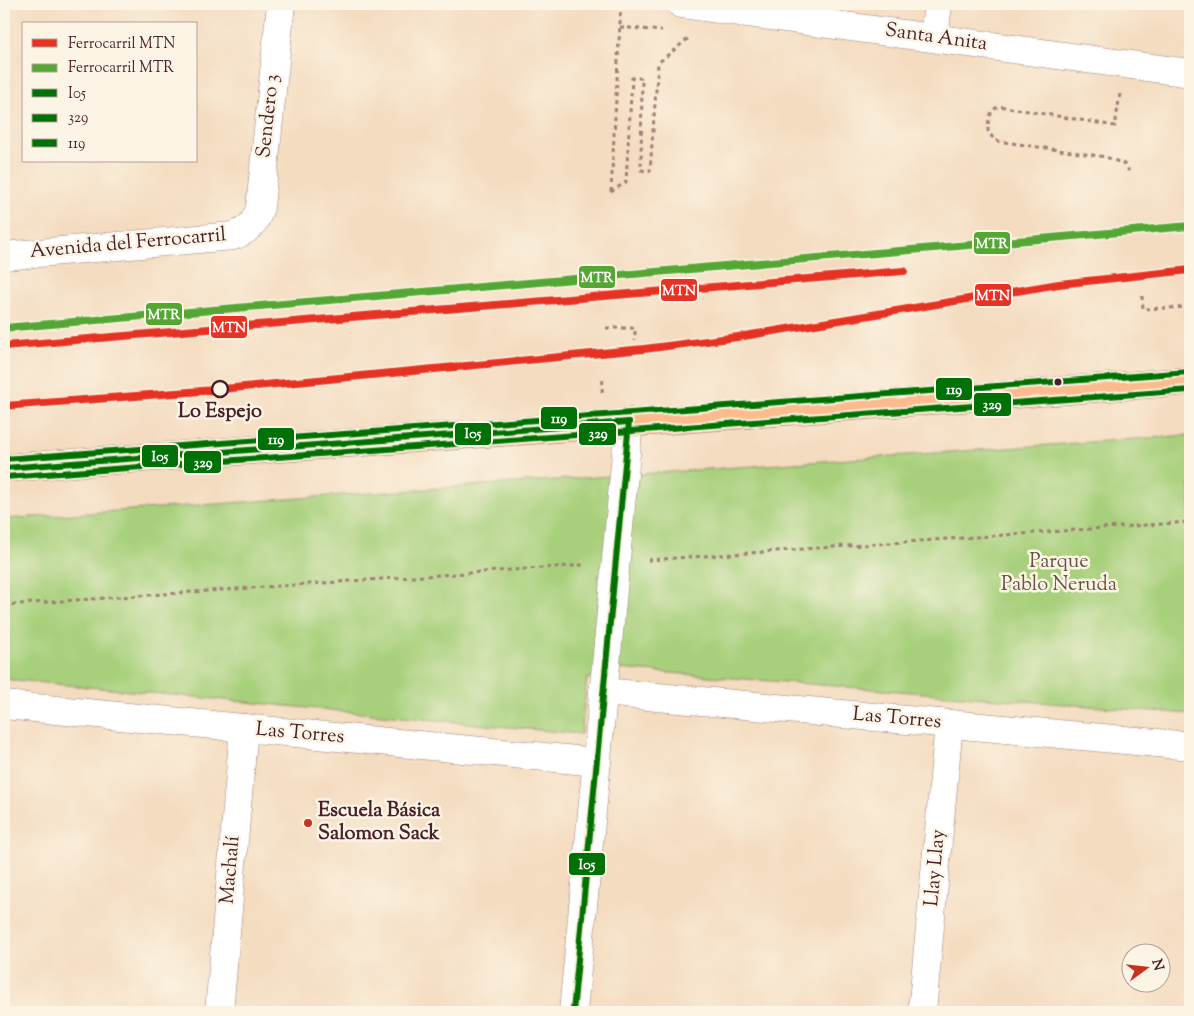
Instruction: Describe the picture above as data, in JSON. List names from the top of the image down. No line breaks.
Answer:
{"streets":{"street":["Santa Anita","Sendero 3","Avenida del Ferrocarril","Las Torres","Llay Llay","Machalí"]},"crossings":[["Sendero 3","Avenida del Ferrocarril"],["Las Torres","Llay Llay"],["Las Torres","Machalí"]],"parks":["Parque Pablo Neruda"],"places":["Lo Espejo","Escuela Básica Salomon Sack"],"lines":["rail line MTR","rail line MTN","transit line 119","transit line 329","transit line I05"],"legend":["Ferrocarril MTN","Ferrocarril MTR","I05","329","119"],"north":"right"}
